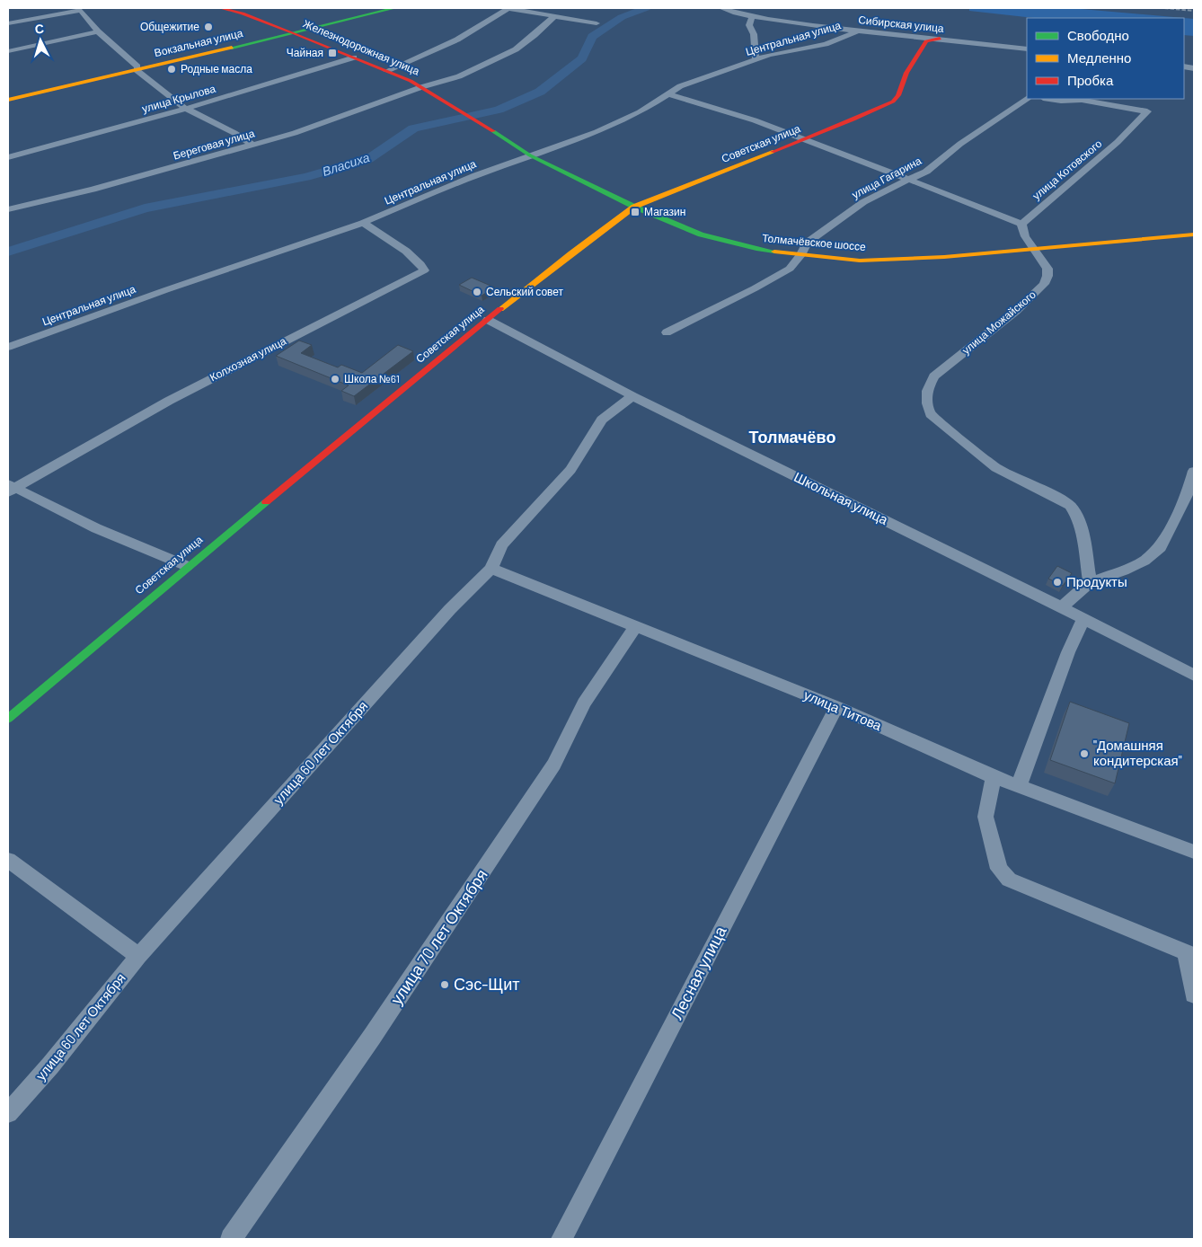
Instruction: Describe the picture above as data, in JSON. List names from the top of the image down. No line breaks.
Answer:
{"streets":{"street":["Сибирская улица","Центральная улица","Вокзальная улица","Железнодорожная улица","улица Крылова","Советская улица","Береговая улица","улица Котовского","улица Гагарина","Толмачёвское шоссе","улица Можайского","Колхозная улица","Школьная улица","улица Титова","улица 60 лет Октября","улица 70 лет Октября","Лесная улица"]},"crossings":[["Сибирская улица","Центральная улица"],["Сибирская улица","Советская улица"],["Центральная улица","Толмачёвское шоссе"],["Центральная улица","Колхозная улица"],["Вокзальная улица","Железнодорожная улица"],["Железнодорожная улица","улица Крылова"],["Железнодорожная улица","Береговая улица"],["Железнодорожная улица","Толмачёвское шоссе"],["Советская улица","Толмачёвское шоссе"],["Советская улица","Школьная улица"],["улица Гагарина","Толмачёвское шоссе"],["Толмачёвское шоссе","улица Можайского"],["Школьная улица","улица 60 лет Октября"],["улица Титова","улица 60 лет Октября"],["улица Титова","улица 70 лет Октября"],["улица Титова","Лесная улица"]],"districts":["Толмачёво"],"water":["Власиха"],"places":{"other":["Общежитие","Родные масла","Сельский совет","Школа №61","Продукты","\"Домашняя кондитерская\"","Сэс-Щит"],"transit":["Чайная","Магазин"]},"legend":["Свободно","Медленно","Пробка"],"north":"top"}
